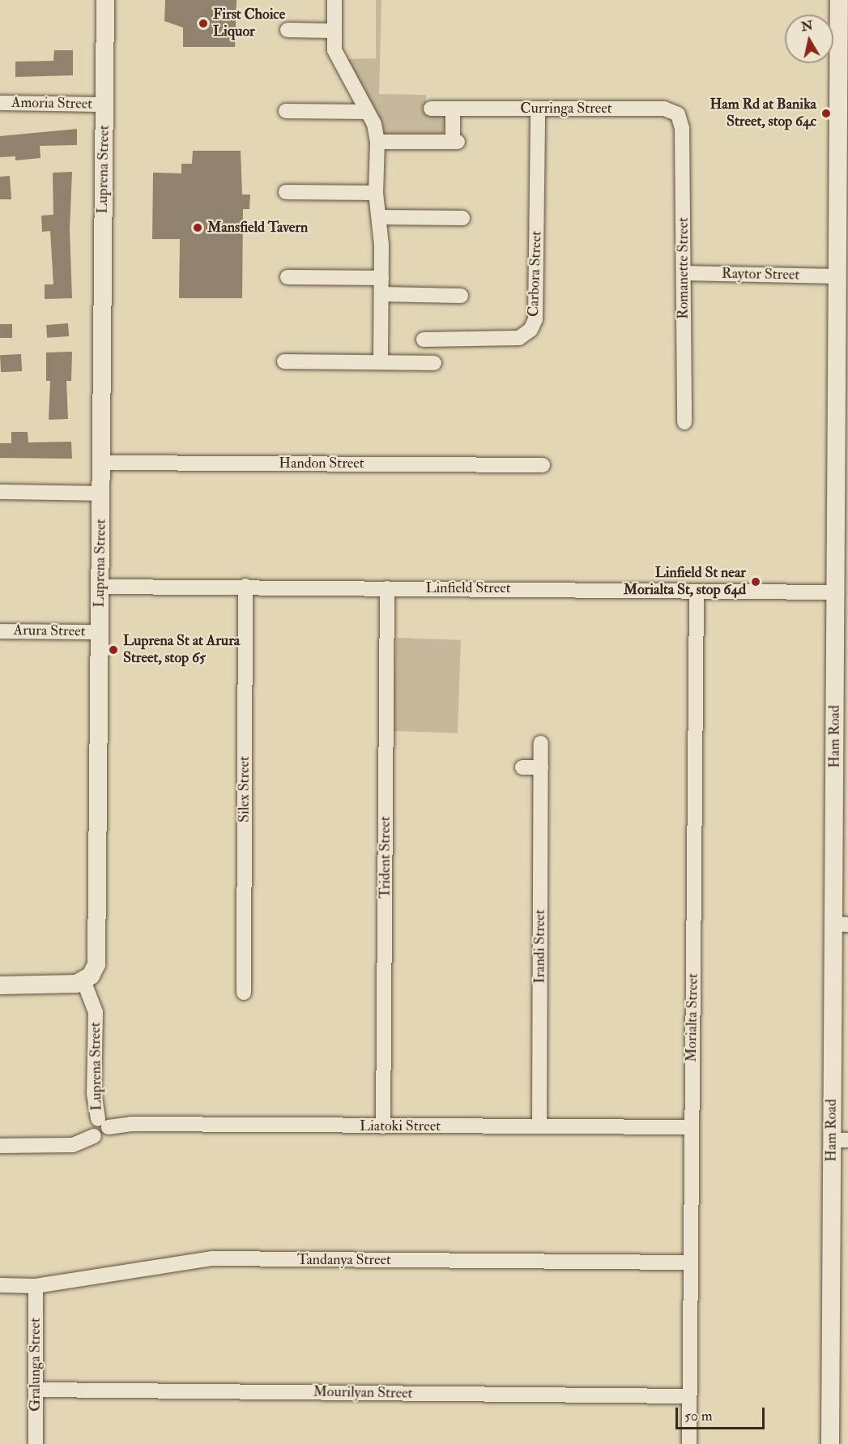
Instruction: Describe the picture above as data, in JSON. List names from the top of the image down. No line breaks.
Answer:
{"streets":{"street":["Amoria Street","Curringa Street","Luprena Street","Romanette Street","Carbora Street","Raytor Street","Handon Street","Linfield Street","Arura Street","Ham Road","Silex Street","Trident Street","Irandi Street","Morialta Street","Liatoki Street","Tandanya Street","Gralunga Street","Mourilyan Street"]},"crossings":[["Amoria Street","Luprena Street"],["Curringa Street","Romanette Street"],["Curringa Street","Carbora Street"],["Luprena Street","Handon Street"],["Luprena Street","Linfield Street"],["Luprena Street","Arura Street"],["Luprena Street","Liatoki Street"],["Romanette Street","Raytor Street"],["Raytor Street","Ham Road"],["Linfield Street","Ham Road"],["Linfield Street","Silex Street"],["Linfield Street","Trident Street"],["Linfield Street","Morialta Street"],["Trident Street","Liatoki Street"],["Irandi Street","Liatoki Street"],["Morialta Street","Liatoki Street"],["Morialta Street","Tandanya Street"],["Morialta Street","Mourilyan Street"],["Tandanya Street","Gralunga Street"],["Gralunga Street","Mourilyan Street"]],"places":["First Choice Liquor","Ham Rd at Banika Street, stop 64c","Mansfield Tavern","Linfield St near Morialta St, stop 64d","Luprena St at Arura Street, stop 65"],"scale_bar":"50 m","north":"top"}
